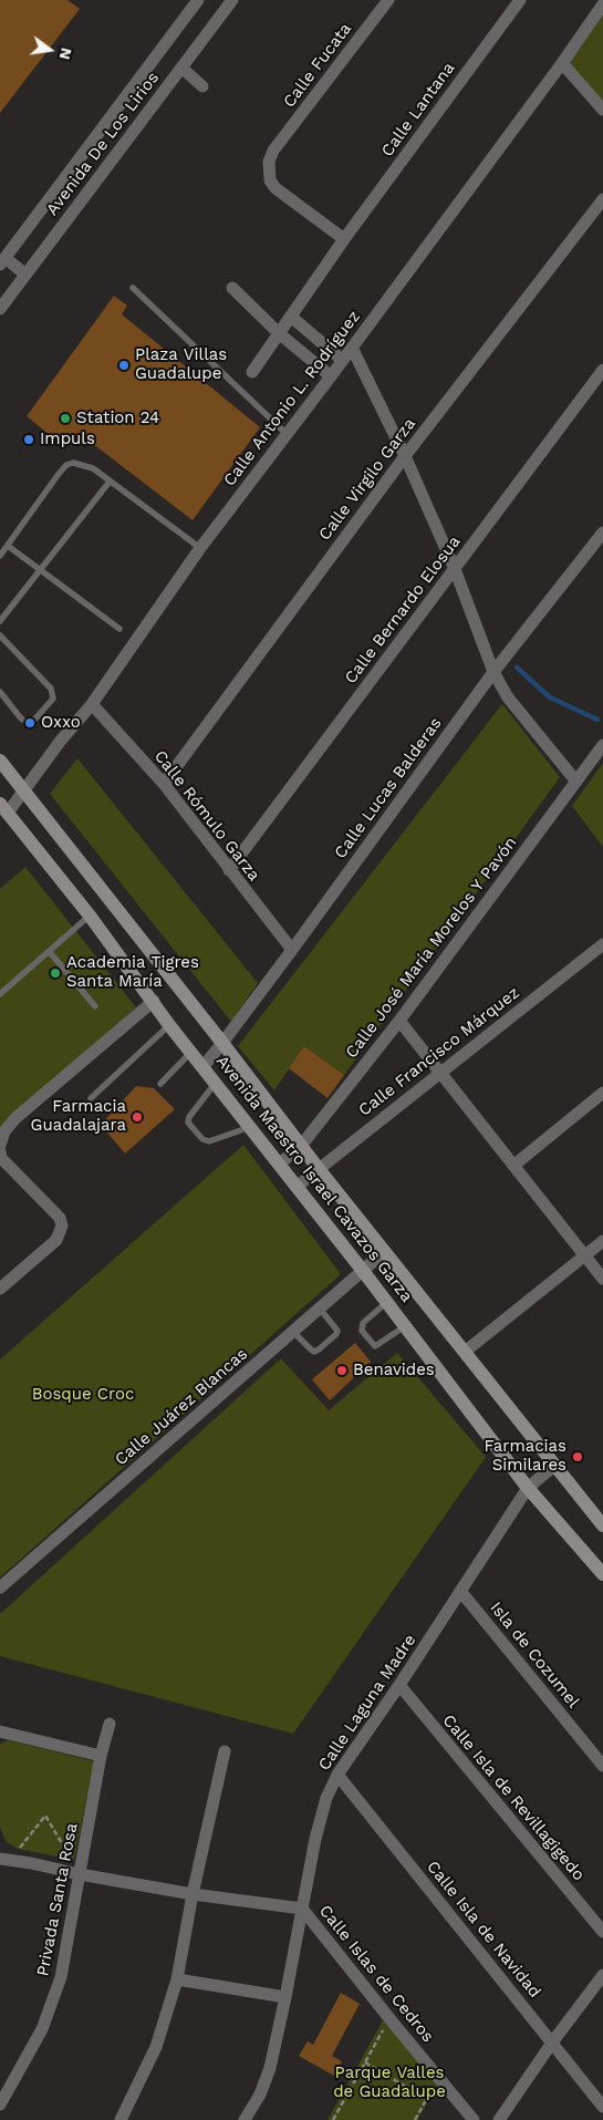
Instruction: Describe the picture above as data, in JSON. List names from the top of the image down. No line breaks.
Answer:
{"streets":{"main road":["Avenida Maestro Israel Cavazos Garza"],"street":["Calle Fucata","Calle Lantana","Avenida De Los Lirios","Calle Antonio L. Rodríguez","Calle Virgilo Garza","Calle Bernardo Elosua","Calle Lucas Balderas","Calle Rómulo Garza","Calle José María Morelos Y Pavón","Calle Francisco Márquez","Calle Juárez Blancas","Isla de Cozumel","Calle Laguna Madre","Calle Isla de Revillagigedo","Privada Santa Rosa","Calle Isla de Navidad","Calle Islas de Cedros"]},"crossings":[["Calle Fucata","Calle Lantana"],["Calle Antonio L. Rodríguez","Calle Rómulo Garza"],["Calle Antonio L. Rodríguez","Avenida Maestro Israel Cavazos Garza"],["Calle Virgilo Garza","Calle Rómulo Garza"],["Calle Bernardo Elosua","Calle Rómulo Garza"],["Calle Lucas Balderas","Calle Rómulo Garza"],["Calle Lucas Balderas","Avenida Maestro Israel Cavazos Garza"],["Calle José María Morelos Y Pavón","Avenida Maestro Israel Cavazos Garza"],["Calle Francisco Márquez","Avenida Maestro Israel Cavazos Garza"],["Avenida Maestro Israel Cavazos Garza","Calle Juárez Blancas"],["Avenida Maestro Israel Cavazos Garza","Calle Laguna Madre"],["Isla de Cozumel","Calle Laguna Madre"],["Calle Laguna Madre","Calle Isla de Revillagigedo"],["Calle Laguna Madre","Calle Isla de Navidad"],["Calle Laguna Madre","Calle Islas de Cedros"],["Privada Santa Rosa","Calle Islas de Cedros"]],"parks":["Bosque Croc","Parque Valles de Guadalupe"],"places":["Plaza Villas Guadalupe","Station 24","Impuls","Oxxo","Academia Tigres Santa María","Farmacia Guadalajara","Benavides","Farmacias Similares"],"north":"right"}
